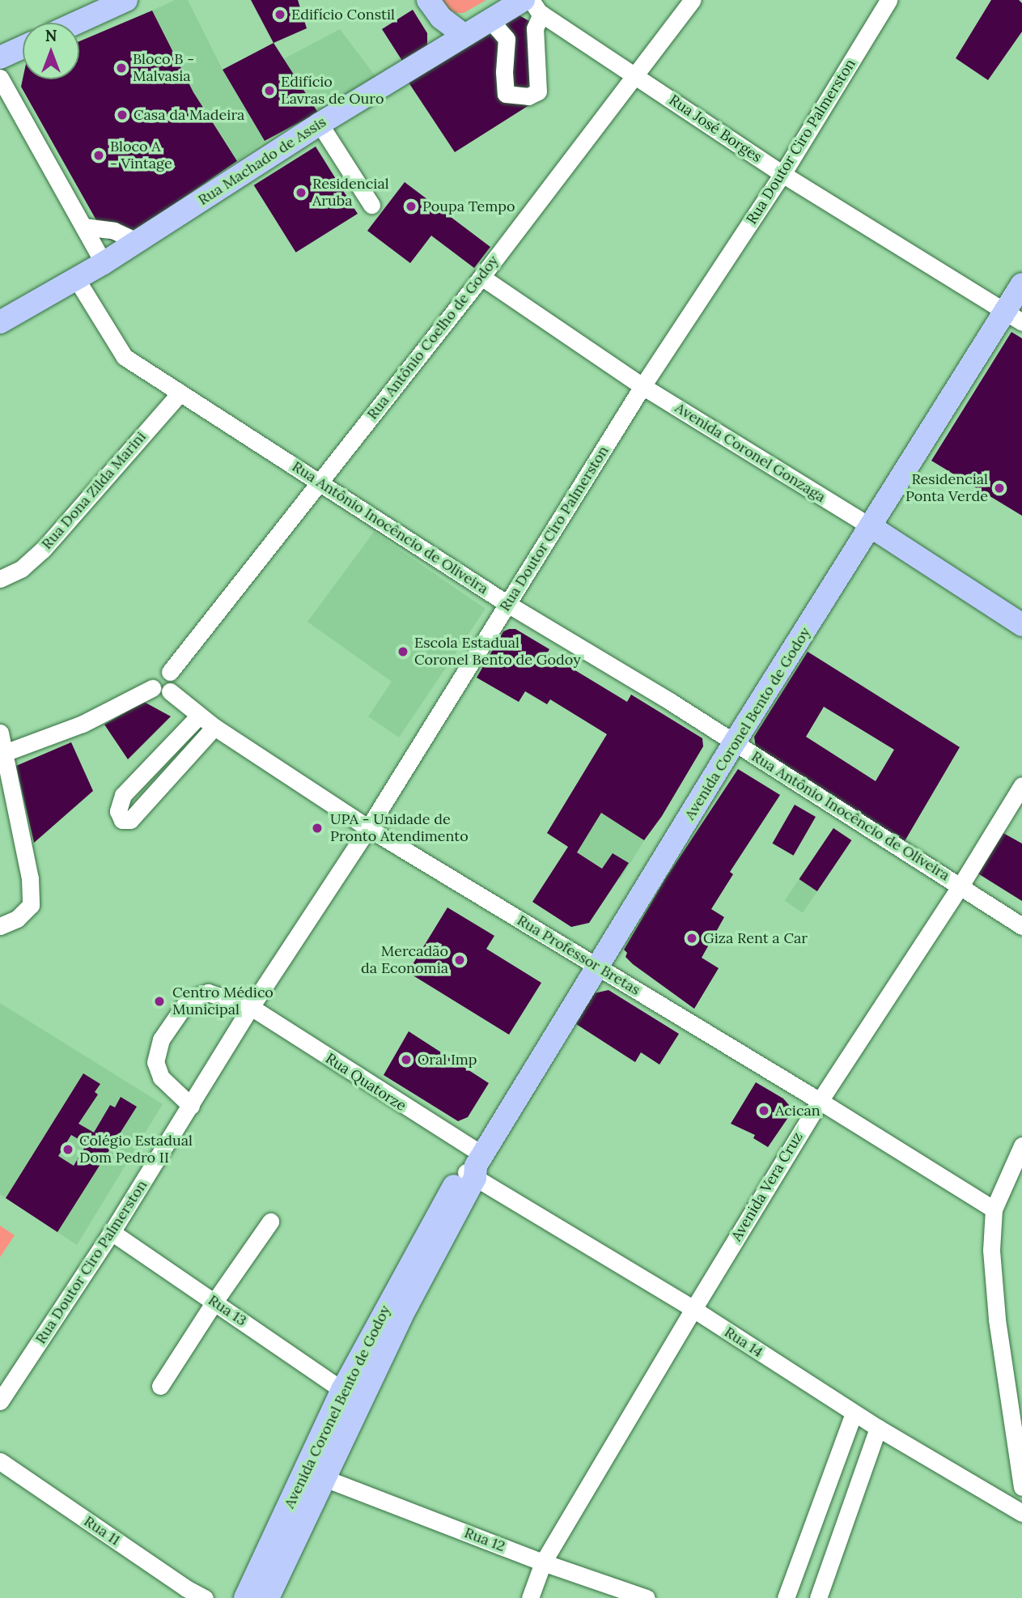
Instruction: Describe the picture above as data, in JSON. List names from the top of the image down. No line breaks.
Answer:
{"streets":{"main road":["Rua Machado de Assis","Avenida Coronel Gonzaga","Avenida Coronel Bento de Godoy"],"street":["Rua José Borges","Rua Doutor Ciro Palmerston","Rua Antônio Coelho de Godoy","Rua Dona Zilda Marini","Rua Antônio Inocêncio de Oliveira","Rua Professor Bretas","Rua Quatorze","Avenida Vera Cruz","Rua 13","Rua 14","Rua 11","Rua 12"]},"crossings":[["Rua José Borges","Rua Doutor Ciro Palmerston"],["Rua José Borges","Rua Machado de Assis"],["Rua José Borges","Rua Antônio Coelho de Godoy"],["Rua José Borges","Avenida Coronel Bento de Godoy"],["Rua Doutor Ciro Palmerston","Avenida Coronel Gonzaga"],["Rua Doutor Ciro Palmerston","Rua Antônio Inocêncio de Oliveira"],["Rua Doutor Ciro Palmerston","Rua Professor Bretas"],["Rua Doutor Ciro Palmerston","Rua Quatorze"],["Rua Doutor Ciro Palmerston","Rua 13"],["Rua Machado de Assis","Rua Antônio Inocêncio de Oliveira"],["Rua Antônio Coelho de Godoy","Avenida Coronel Gonzaga"],["Rua Antônio Coelho de Godoy","Rua Antônio Inocêncio de Oliveira"],["Rua Antônio Coelho de Godoy","Rua Professor Bretas"],["Avenida Coronel Gonzaga","Avenida Coronel Bento de Godoy"],["Rua Dona Zilda Marini","Rua Antônio Inocêncio de Oliveira"],["Rua Antônio Inocêncio de Oliveira","Avenida Coronel Bento de Godoy"],["Rua Antônio Inocêncio de Oliveira","Avenida Vera Cruz"],["Avenida Coronel Bento de Godoy","Rua Professor Bretas"],["Avenida Coronel Bento de Godoy","Rua Quatorze"],["Avenida Coronel Bento de Godoy","Rua 13"],["Avenida Coronel Bento de Godoy","Rua 14"],["Avenida Coronel Bento de Godoy","Rua 12"],["Rua Professor Bretas","Avenida Vera Cruz"],["Rua Quatorze","Rua 14"],["Avenida Vera Cruz","Rua 14"],["Avenida Vera Cruz","Rua 12"]],"places":["Edifício Constil","Bloco B - Malvasia","Edifício Lavras de Ouro","Casa da Madeira","Bloco A - Vintage","Residencial Aruba","Poupa Tempo","Residencial Ponta Verde","Escola Estadual Coronel Bento de Godoy","UPA - Unidade de Pronto Atendimento","Giza Rent a Car","Mercadão da Economia","Centro Médico Municipal","Oral Imp","Acican","Colégio Estadual Dom Pedro II"],"north":"top"}
